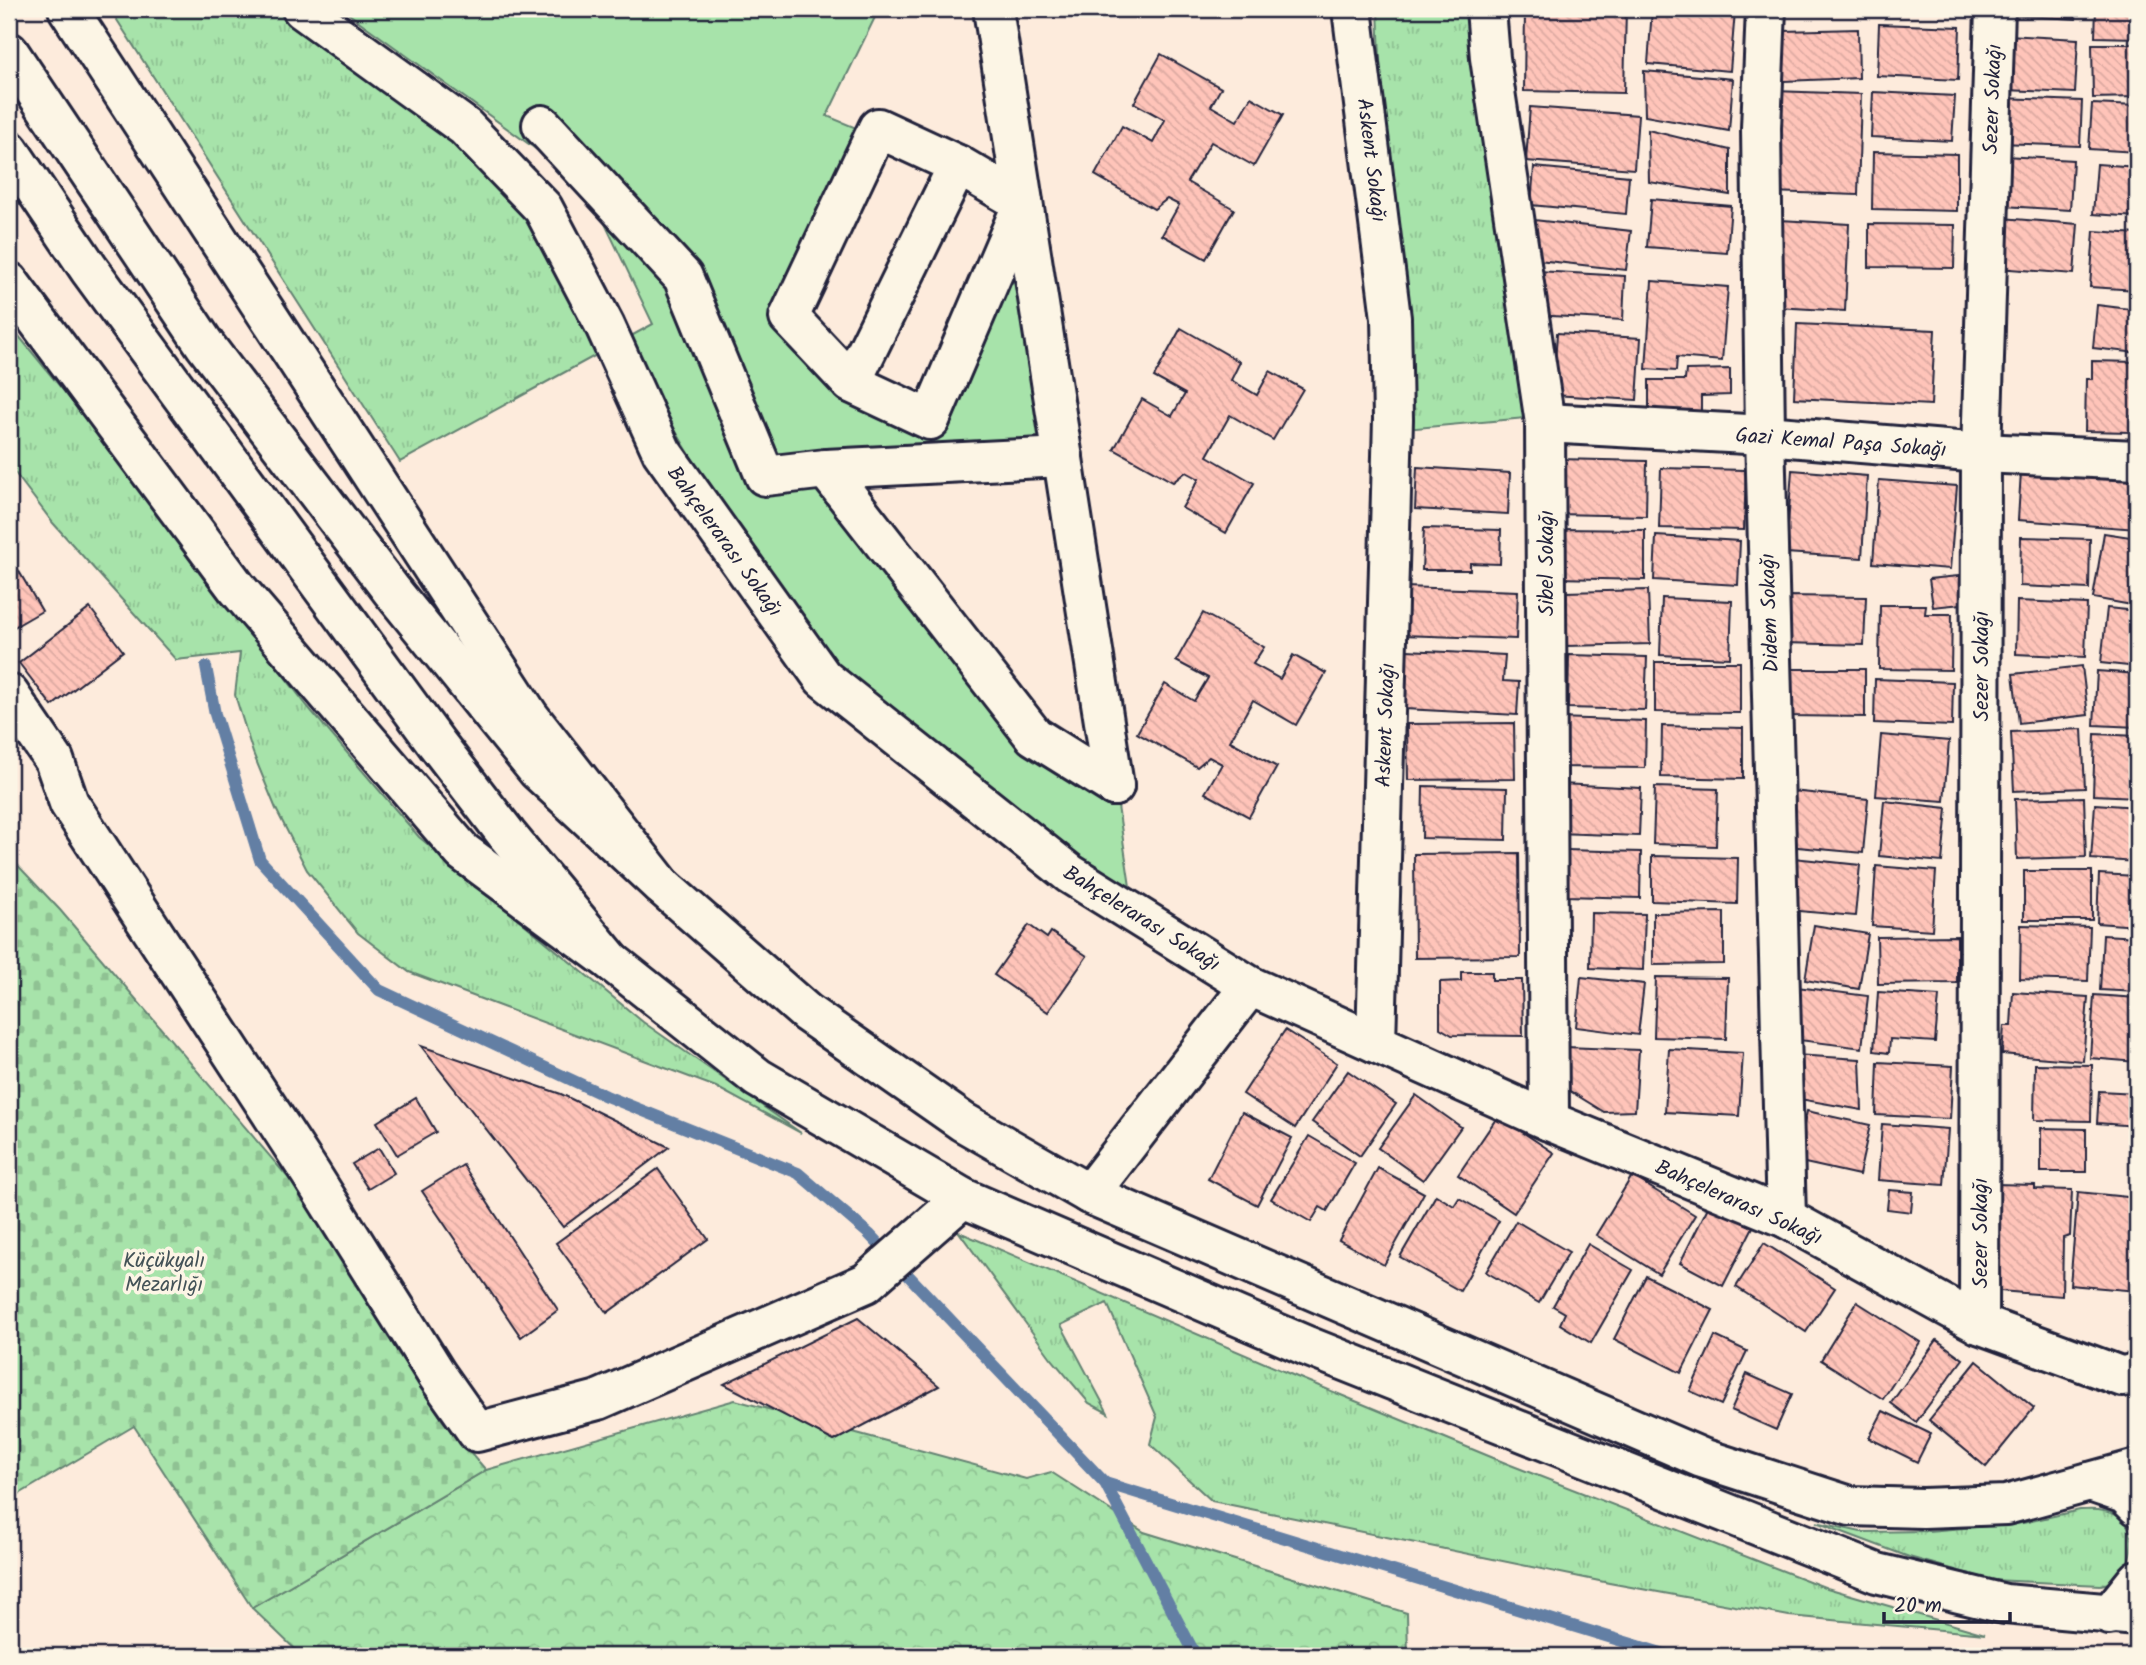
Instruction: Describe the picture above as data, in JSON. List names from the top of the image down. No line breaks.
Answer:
{"streets":{"main road":["Sezer Sokağı","Askent Sokağı","Gazi Kemal Paşa Sokağı","Bahçelerarası Sokağı","Sibel Sokağı","Didem Sokağı"]},"crossings":[["Sezer Sokağı","Gazi Kemal Paşa Sokağı"],["Sezer Sokağı","Bahçelerarası Sokağı"],["Askent Sokağı","Bahçelerarası Sokağı"],["Gazi Kemal Paşa Sokağı","Sibel Sokağı"],["Gazi Kemal Paşa Sokağı","Didem Sokağı"],["Bahçelerarası Sokağı","Sibel Sokağı"],["Bahçelerarası Sokağı","Didem Sokağı"]],"parks":["Küçükyalı Mezarlığı"],"scale_bar":"20 m"}
